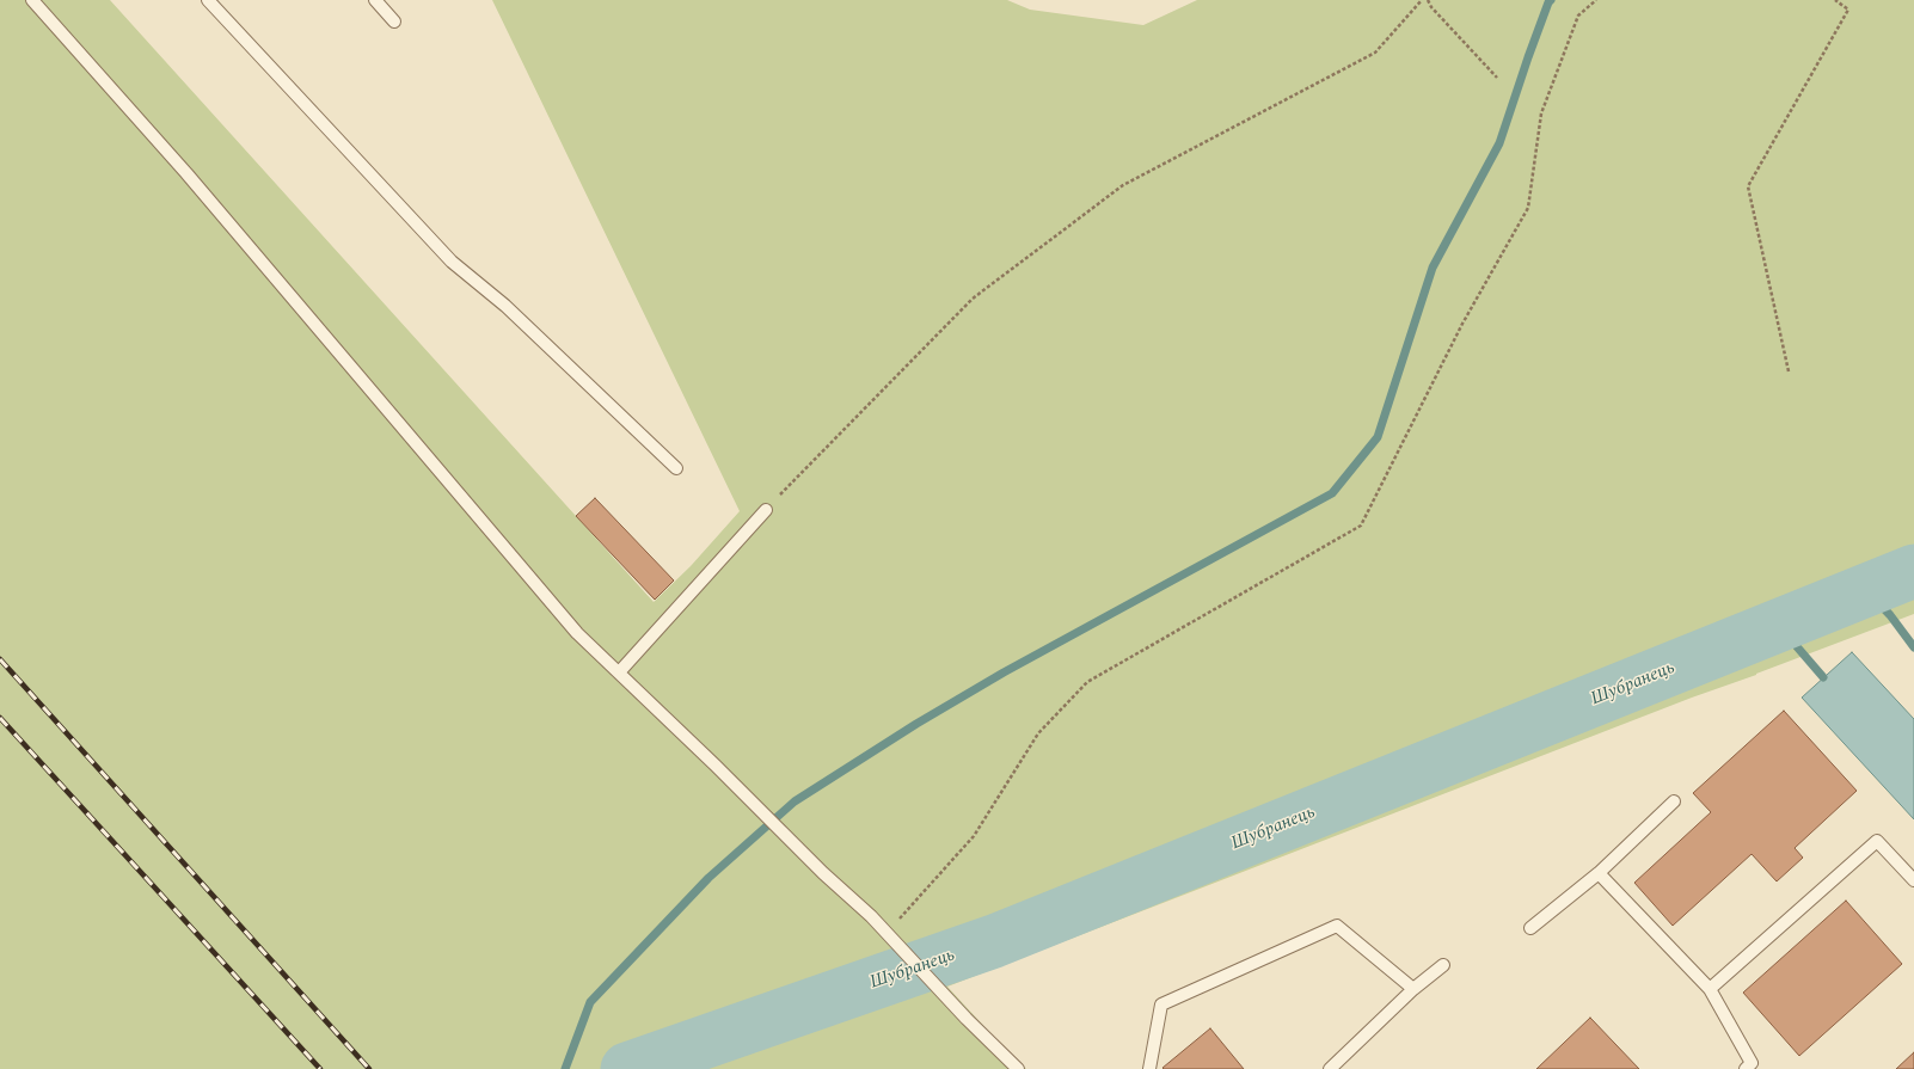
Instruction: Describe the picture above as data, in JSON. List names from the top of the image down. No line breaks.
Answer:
{"water":["Шубранець"]}
